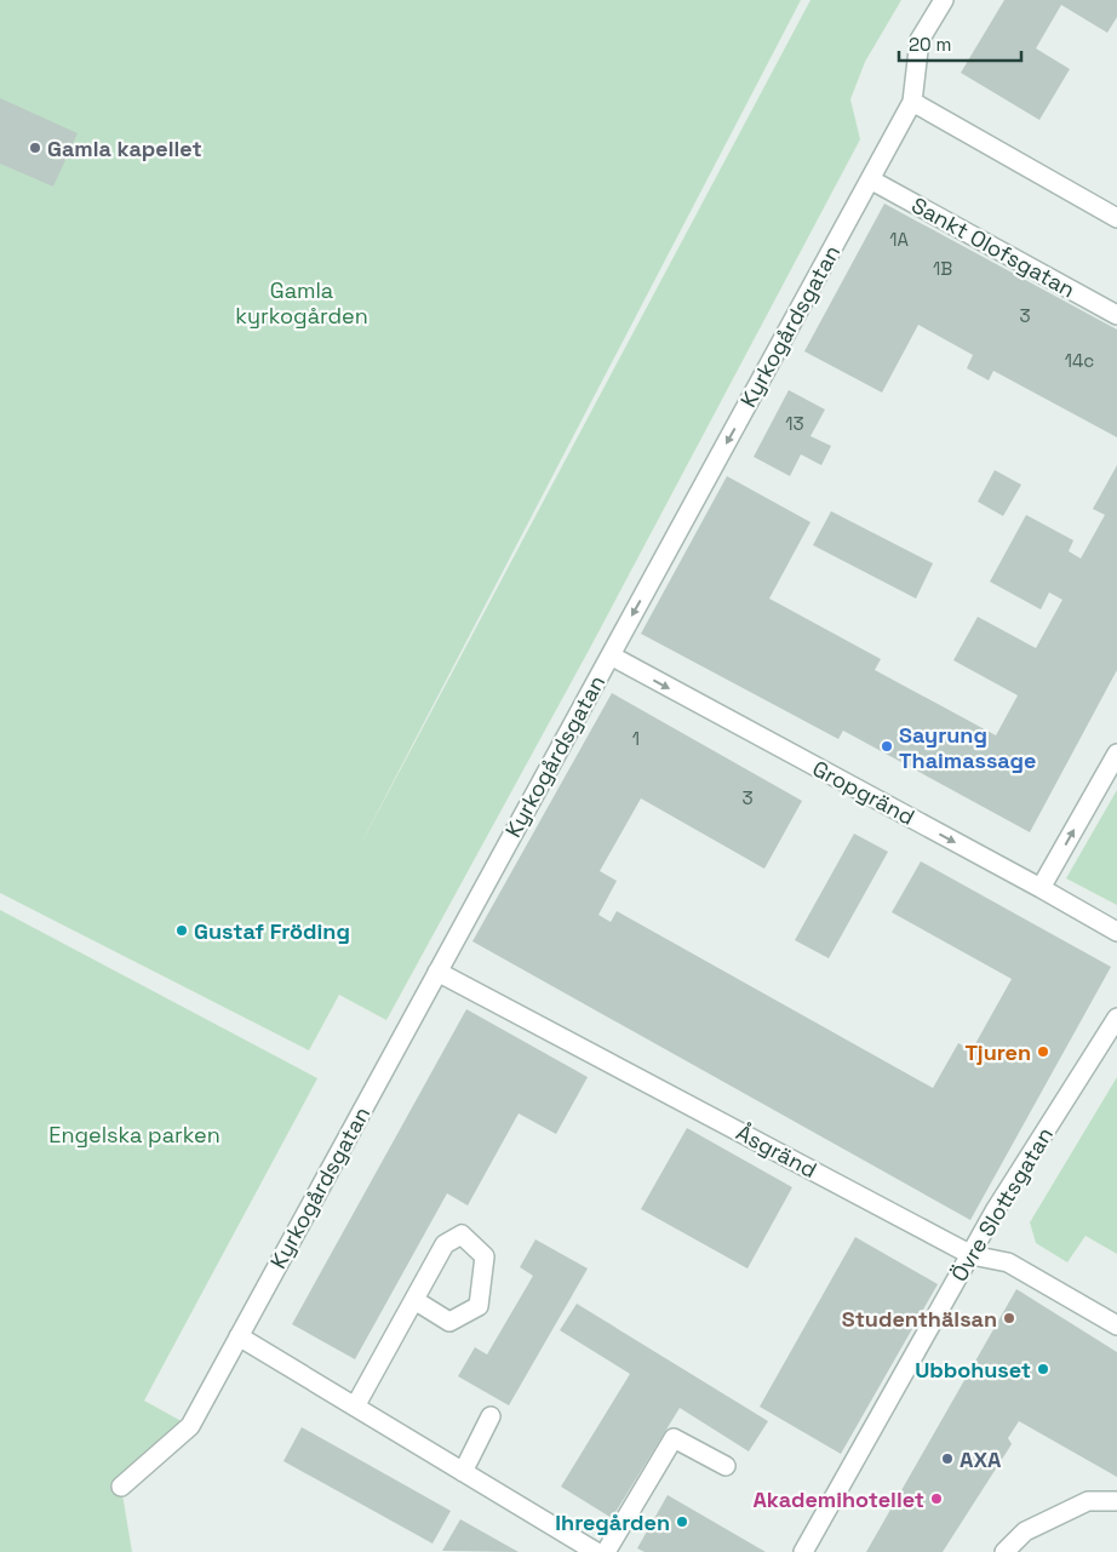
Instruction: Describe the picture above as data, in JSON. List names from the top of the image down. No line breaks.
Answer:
{"streets":{"street":["Sankt Olofsgatan","Kyrkogårdsgatan","Gropgränd","Åsgränd","Övre Slottsgatan"]},"crossings":[["Sankt Olofsgatan","Kyrkogårdsgatan"],["Kyrkogårdsgatan","Gropgränd"],["Kyrkogårdsgatan","Åsgränd"],["Åsgränd","Övre Slottsgatan"]],"one_way":["Gropgränd"],"parks":["Gamla kyrkogården","Engelska parken"],"places":["Gamla kapellet","Sayrung Thaimassage","Gustaf Fröding","Tjuren","Studenthälsan","Ubbohuset","AXA","Akademihotellet","Ihregården"],"house_numbers":["1A","1B","3","14c","13","1","3"],"scale_bar":"20 m"}
